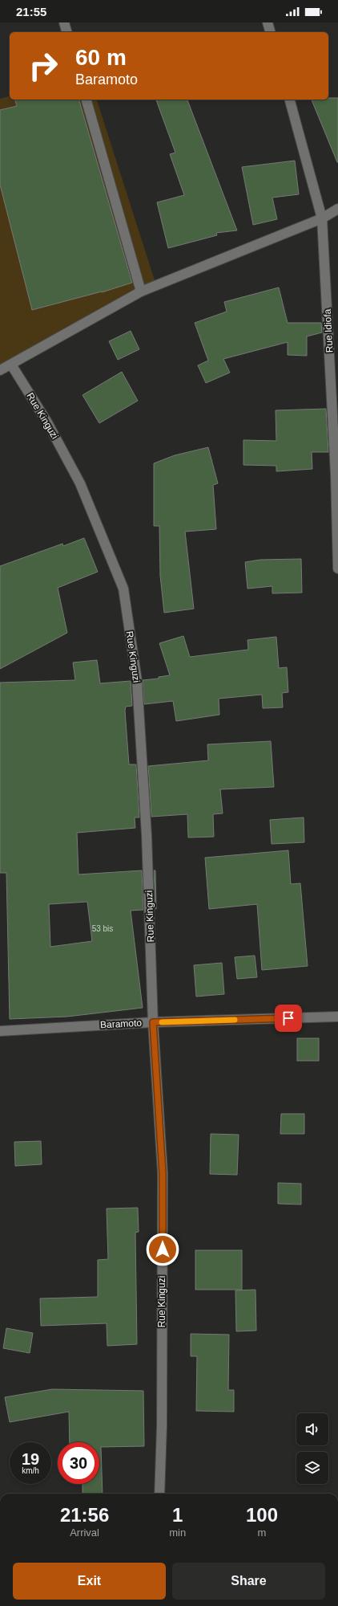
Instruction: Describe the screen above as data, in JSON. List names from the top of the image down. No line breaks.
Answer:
{"streets":{"street":["Rue Idiofa","Rue Kinguzi","Baramoto"]},"crossings":[["Rue Kinguzi","Baramoto"]],"house_numbers":["53 bis"],"page":{"status":"21:55","turn":["60 m","Baramoto"],"speed":"19 km/h","limit":"30","eta":["21:56","Arrival","1","min","100","m"],"buttons":["Exit","Share"]}}
